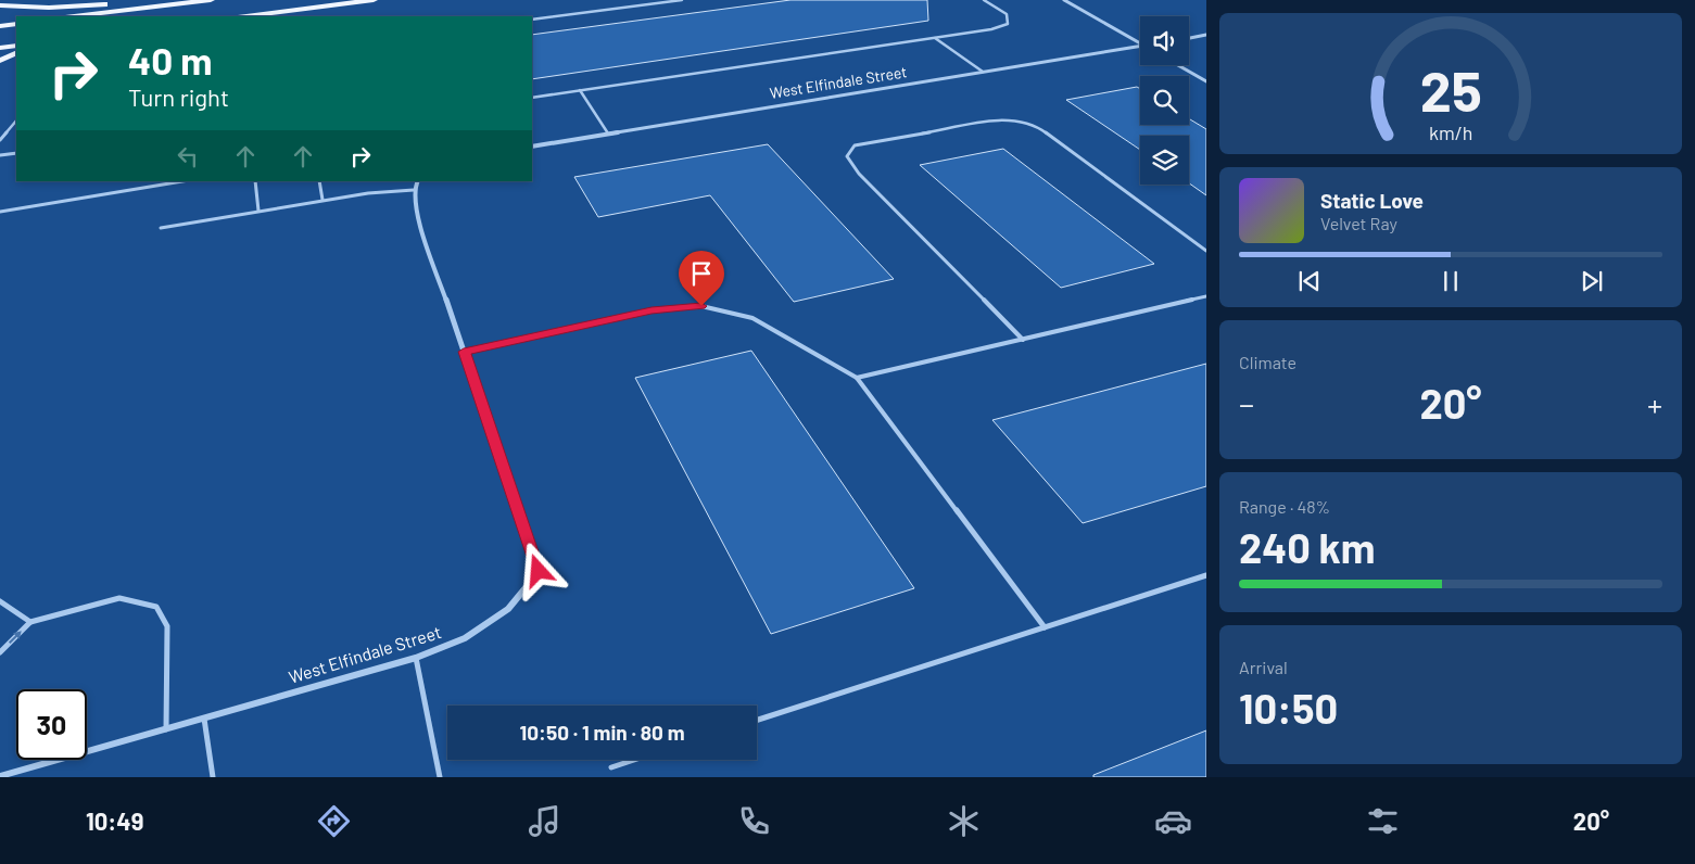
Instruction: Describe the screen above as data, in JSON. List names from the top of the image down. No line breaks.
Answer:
{"streets":{"street":["West Elfindale Street"]},"page":{"turn":["40 m","Turn right"],"song":["Static Love","Velvet Ray"],"tile":["Climate",["Range · 48%","240 km"],["Arrival","10:50"]],"heat":["−","20°","+"],"limit":"30","trip":"10:50 · 1 min · 80 m","tabs":["10:49","20°"],"gauge":["25","km/h"]}}
